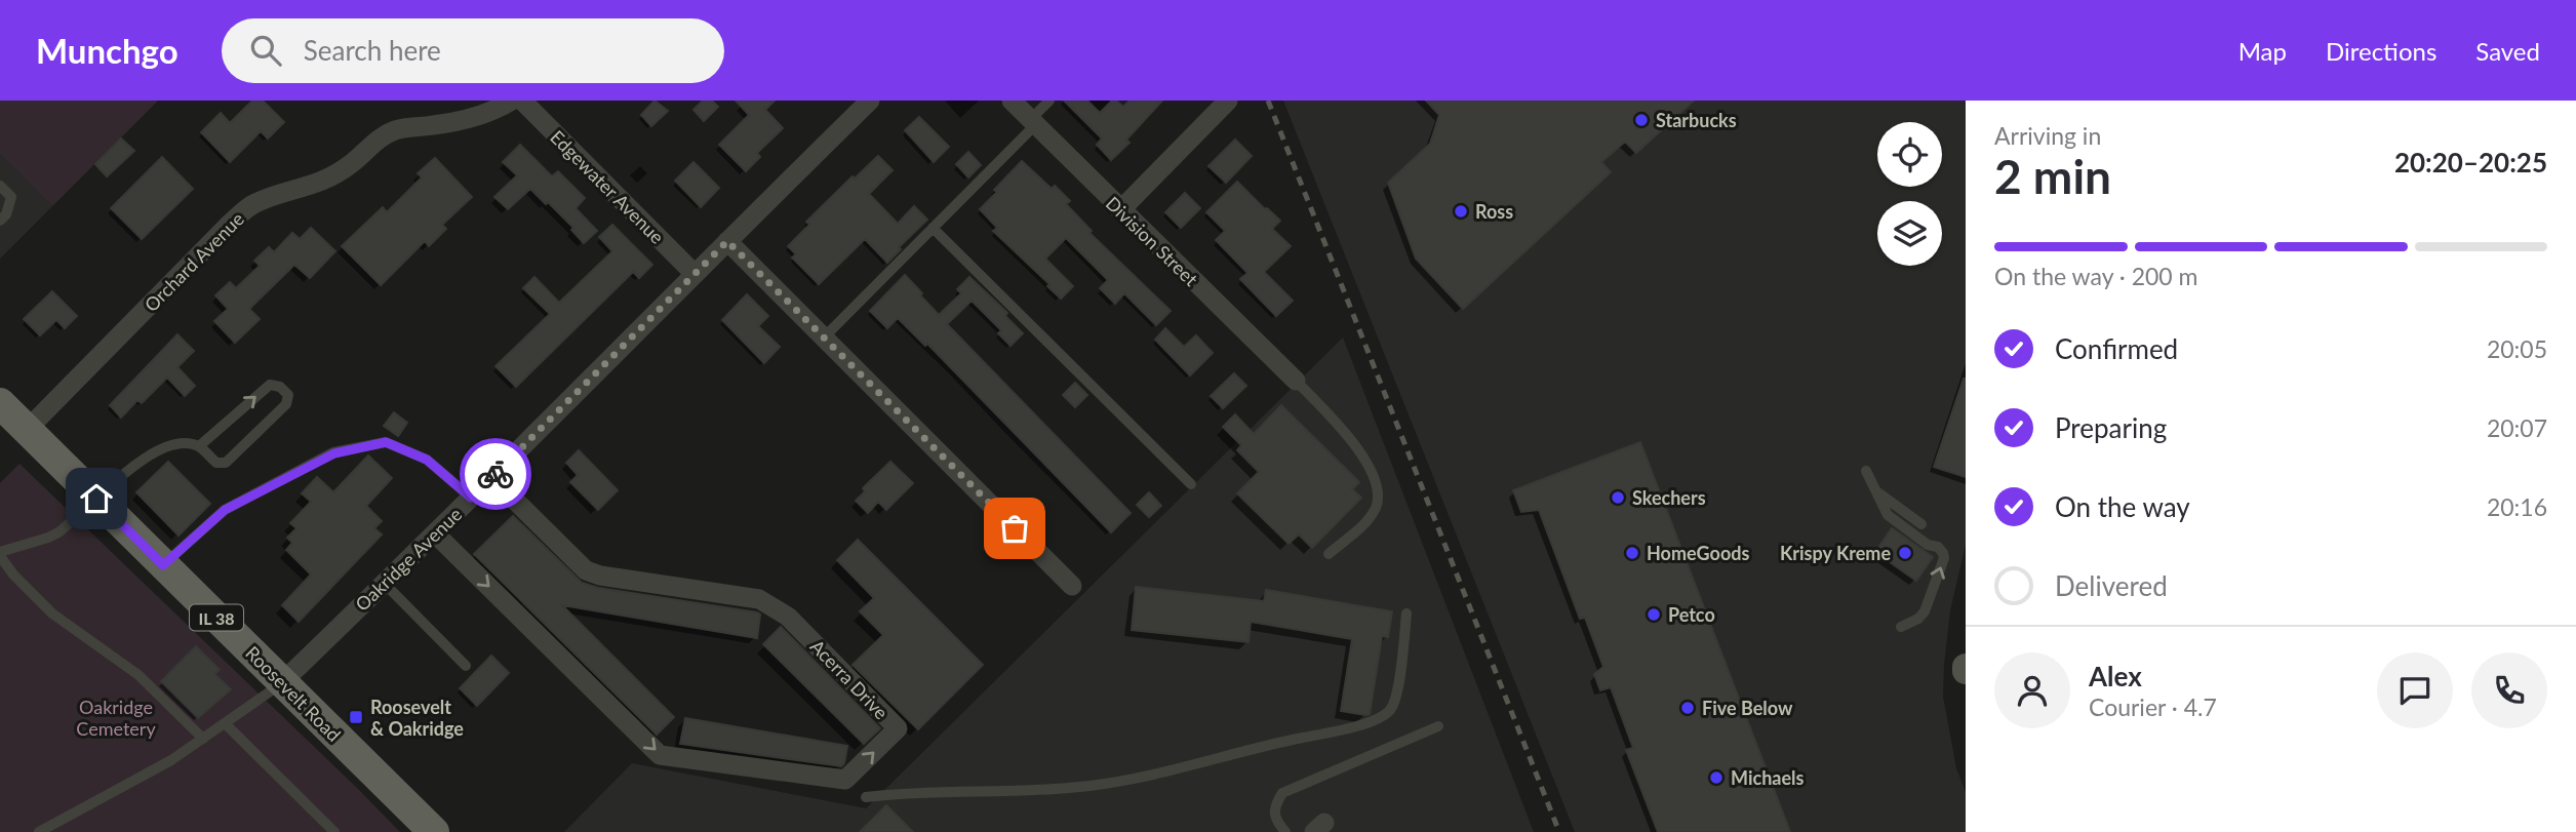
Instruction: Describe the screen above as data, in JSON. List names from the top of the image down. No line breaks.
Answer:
{"streets":{"main road":["IL 38","Roosevelt Road"],"street":["Edgewater Avenue","Division Street","Orchard Avenue","Oakridge Avenue","Acerra Drive"]},"crossings":[["Edgewater Avenue","Oakridge Avenue"],["Orchard Avenue","Roosevelt Road"],["Oakridge Avenue","Acerra Drive"],["Oakridge Avenue","Roosevelt Road"]],"parks":["Oakridge Cemetery"],"places":{"other":["Starbucks","Ross","Skechers","HomeGoods","Krispy Kreme","Petco","Five Below","Michaels"],"transit":["Roosevelt & Oakridge"]},"page":{"header":"Munchgo","search":"Search here","nav":["Map","Directions","Saved"],"heading":["2 min","Arriving in","20:20–20:25"],"panel":["Alex","Courier · 4.7"],"bar":"On the way · 200 m","list":[["Confirmed","20:05"],["Preparing","20:07"],["On the way","20:16"],"Delivered"]}}
